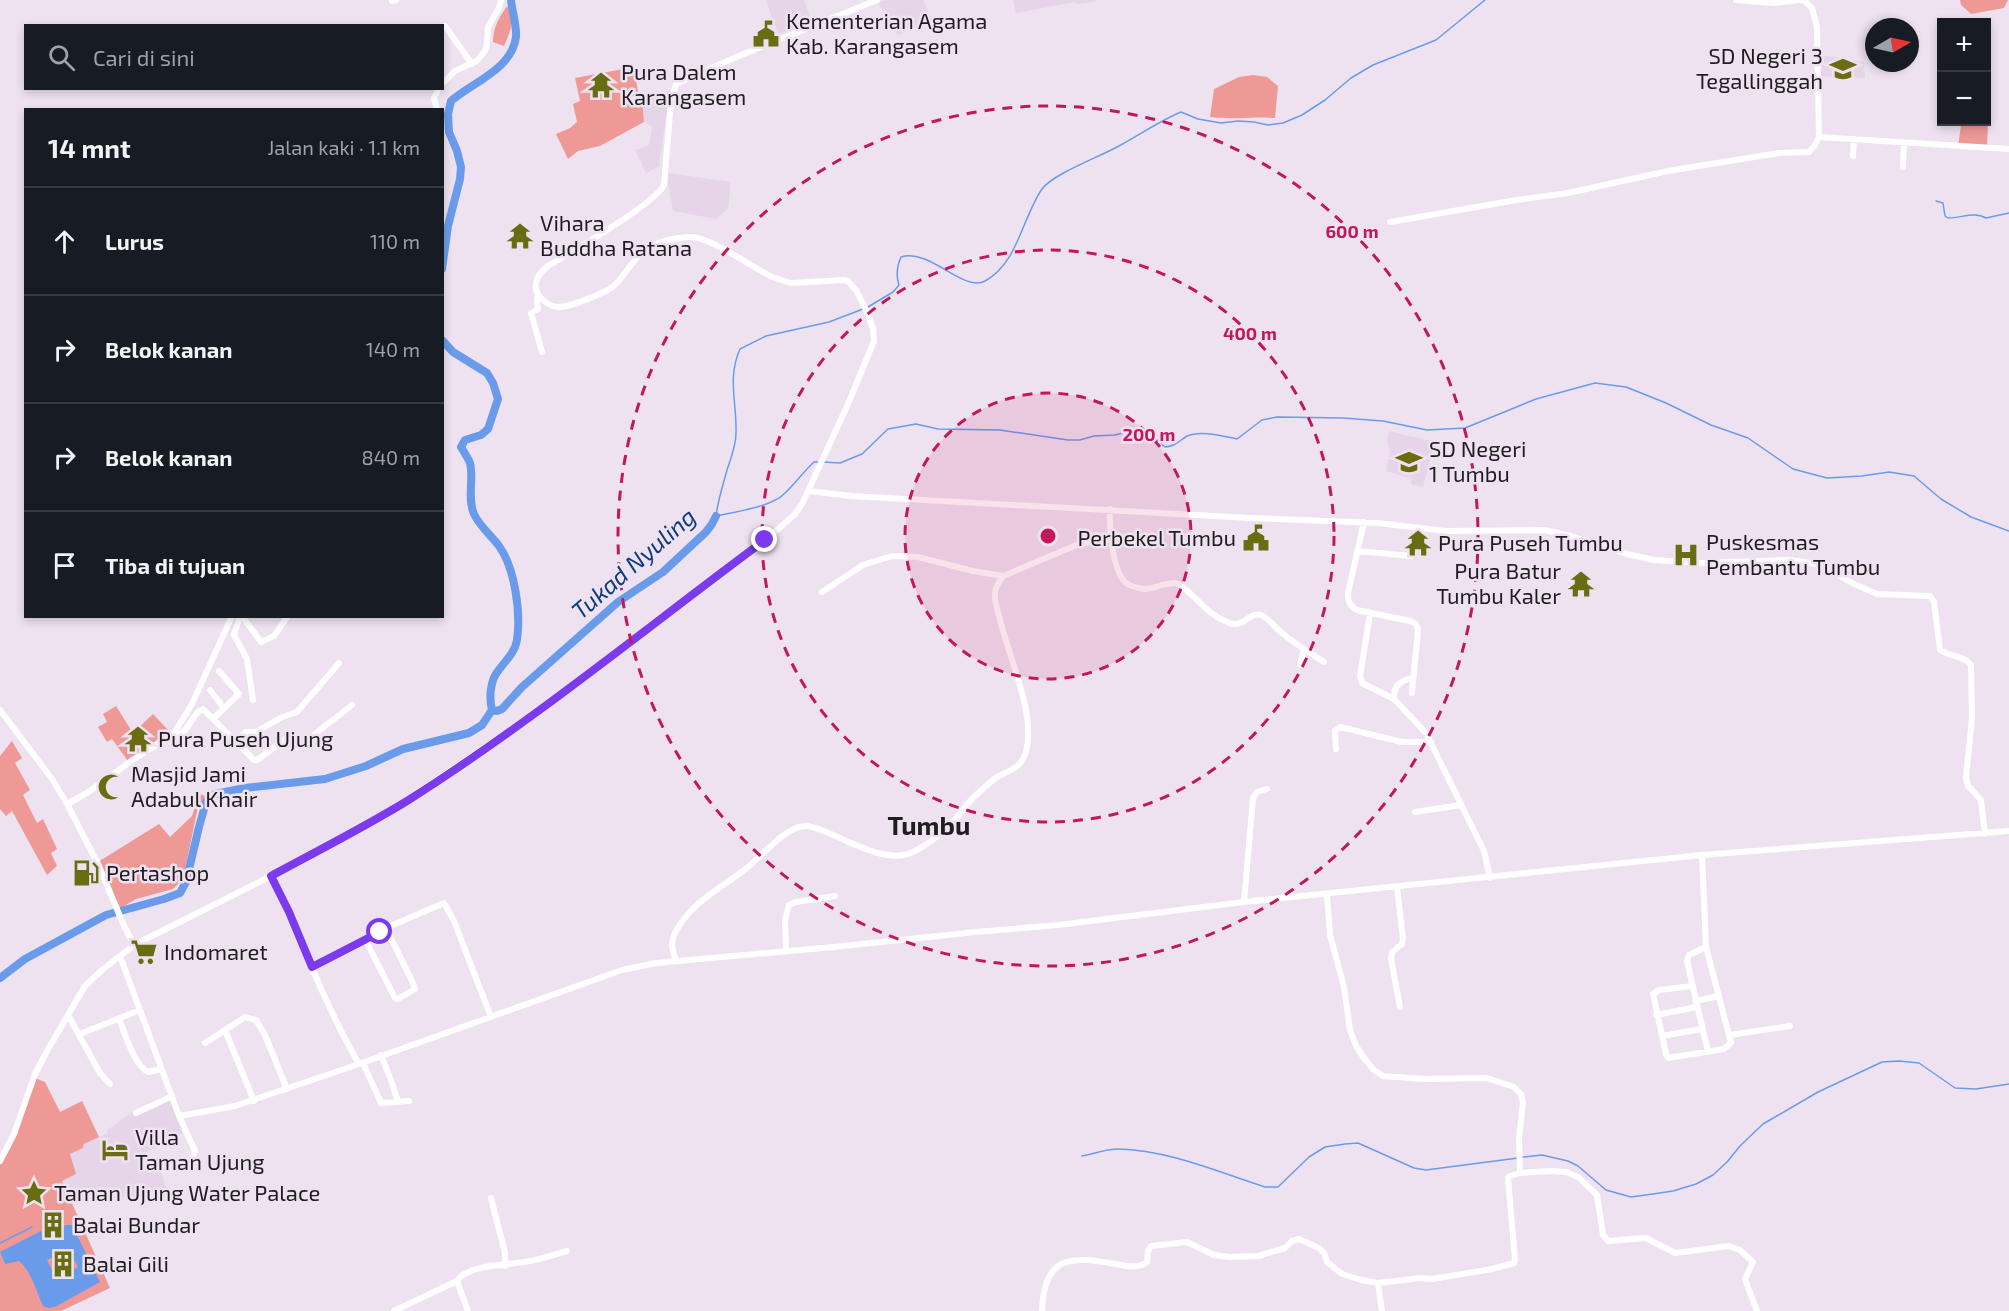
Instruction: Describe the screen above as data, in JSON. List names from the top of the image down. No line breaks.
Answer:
{"districts":["Tumbu"],"water":["Tukad Nyuling"],"places":{"public building":["Kementerian Agama Kab. Karangasem","Perbekel Tumbu"],"school or university":["SD Negeri 3 Tegallinggah","SD Negeri 1 Tumbu"],"temple":["Pura Dalem Karangasem","Vihara Buddha Ratana","Pura Puseh Tumbu","Pura Batur Tumbu Kaler","Pura Puseh Ujung"],"hospital":["Puskesmas Pembantu Tumbu"],"mosque":["Masjid Jami Adabul Khair"],"fuel station":["Pertashop"],"supermarket":["Indomaret"],"hotel":["Villa Taman Ujung"],"place":["Taman Ujung Water Palace"],"building":["Balai Bundar","Balai Gili"]},"north":"right","page":{"map_buttons":["+","−"],"search":"Cari di sini","heading":["14 mnt","Jalan kaki · 1.1 km"],"list":[["Lurus","110 m"],["Belok kanan","140 m"],["Belok kanan","840 m"],"Tiba di tujuan"]},"rings":["600 m","400 m","200 m"]}
